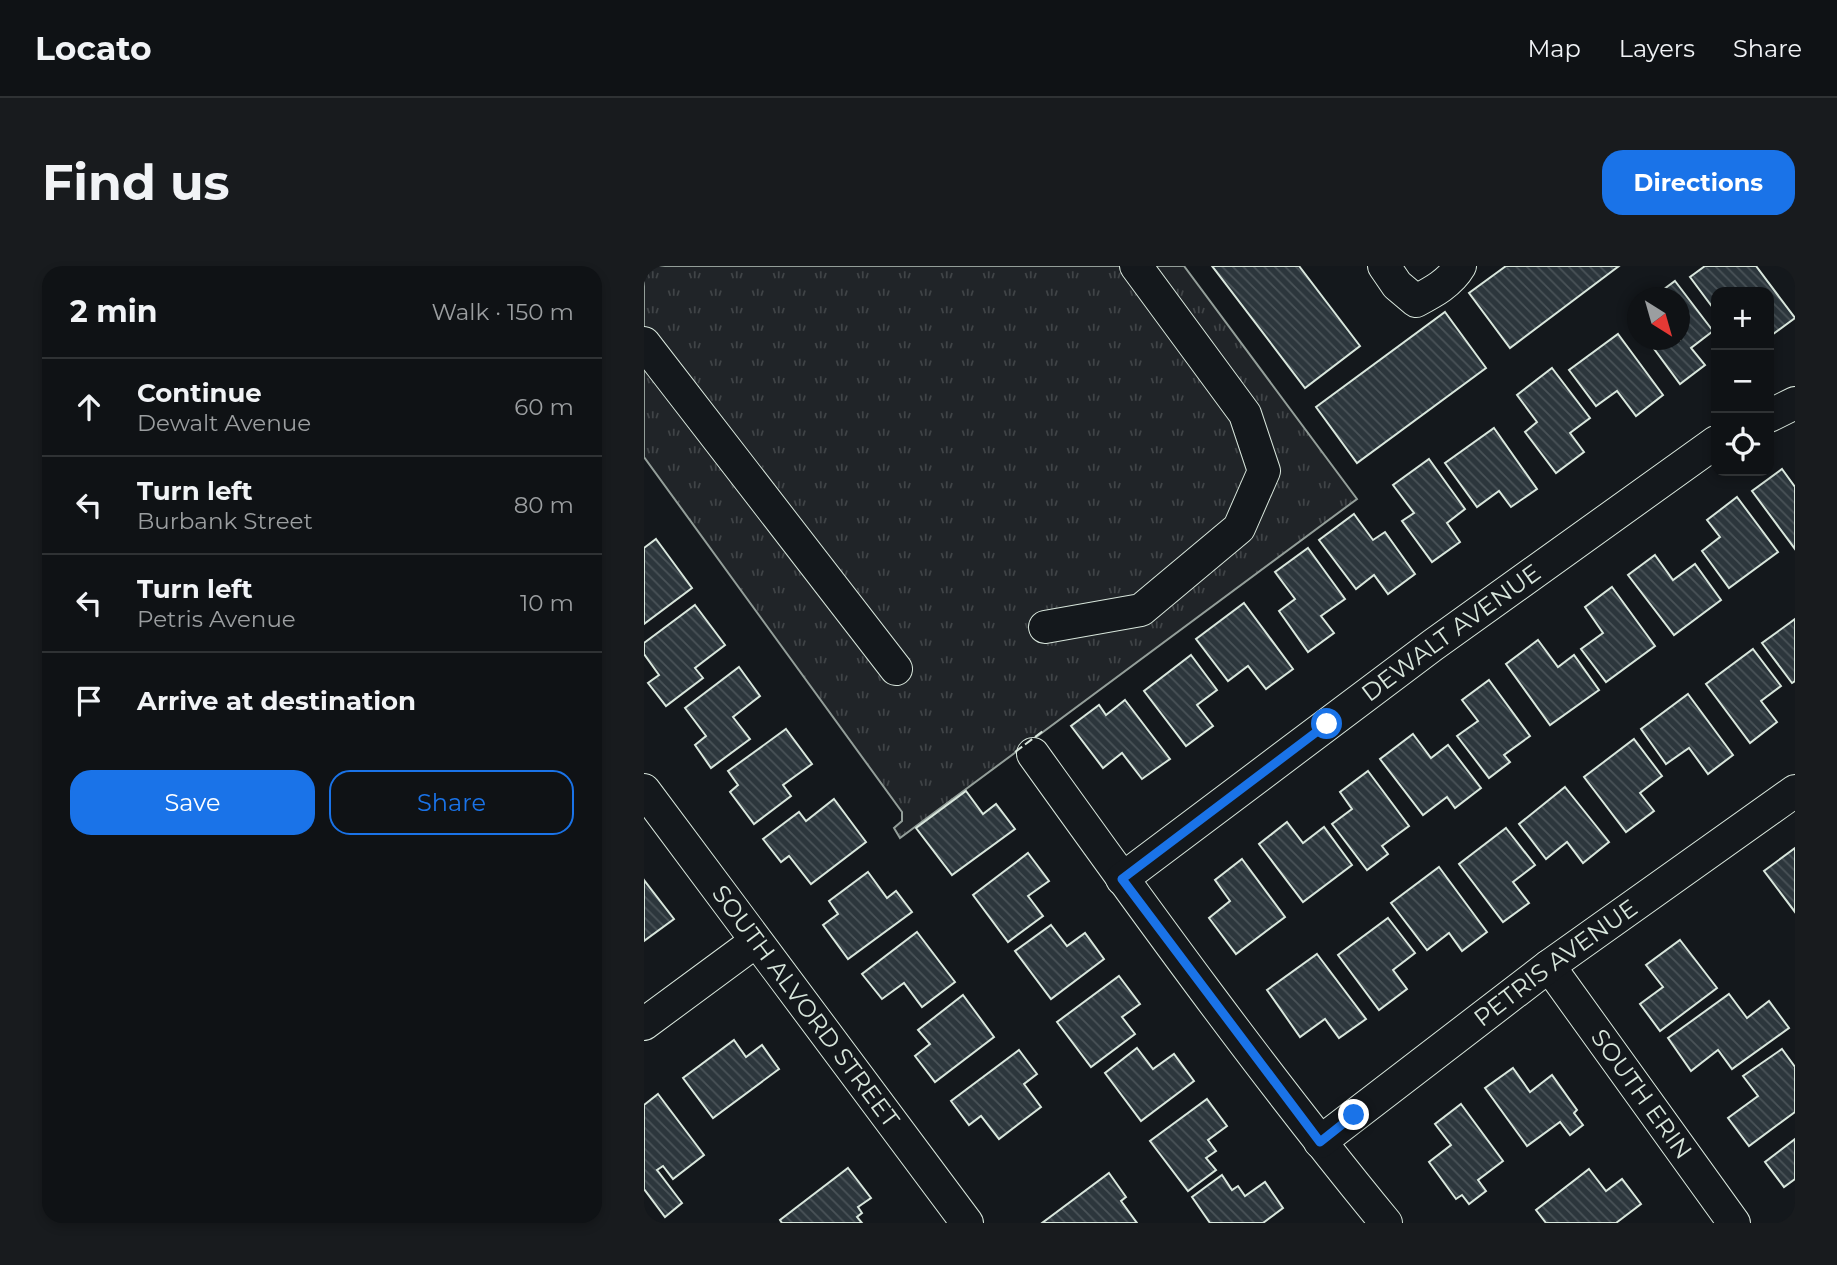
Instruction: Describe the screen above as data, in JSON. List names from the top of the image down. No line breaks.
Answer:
{"streets":{"street":["DEWALT AVENUE","PETRIS AVENUE","SOUTH ALVORD STREET","SOUTH ERIN"]},"crossings":[["PETRIS AVENUE","SOUTH ERIN"]],"north":"bottom right","page":{"header":"Locato","nav":["Map","Layers","Share"],"buttons":["Directions",["Save","Share"]],"title":"Find us","heading":["2 min","Walk · 150 m"],"map_buttons":["+","−"],"list":[["Continue","Dewalt Avenue","60 m"],["Turn left","Burbank Street","80 m"],["Turn left","Petris Avenue","10 m"],"Arrive at destination"]}}
